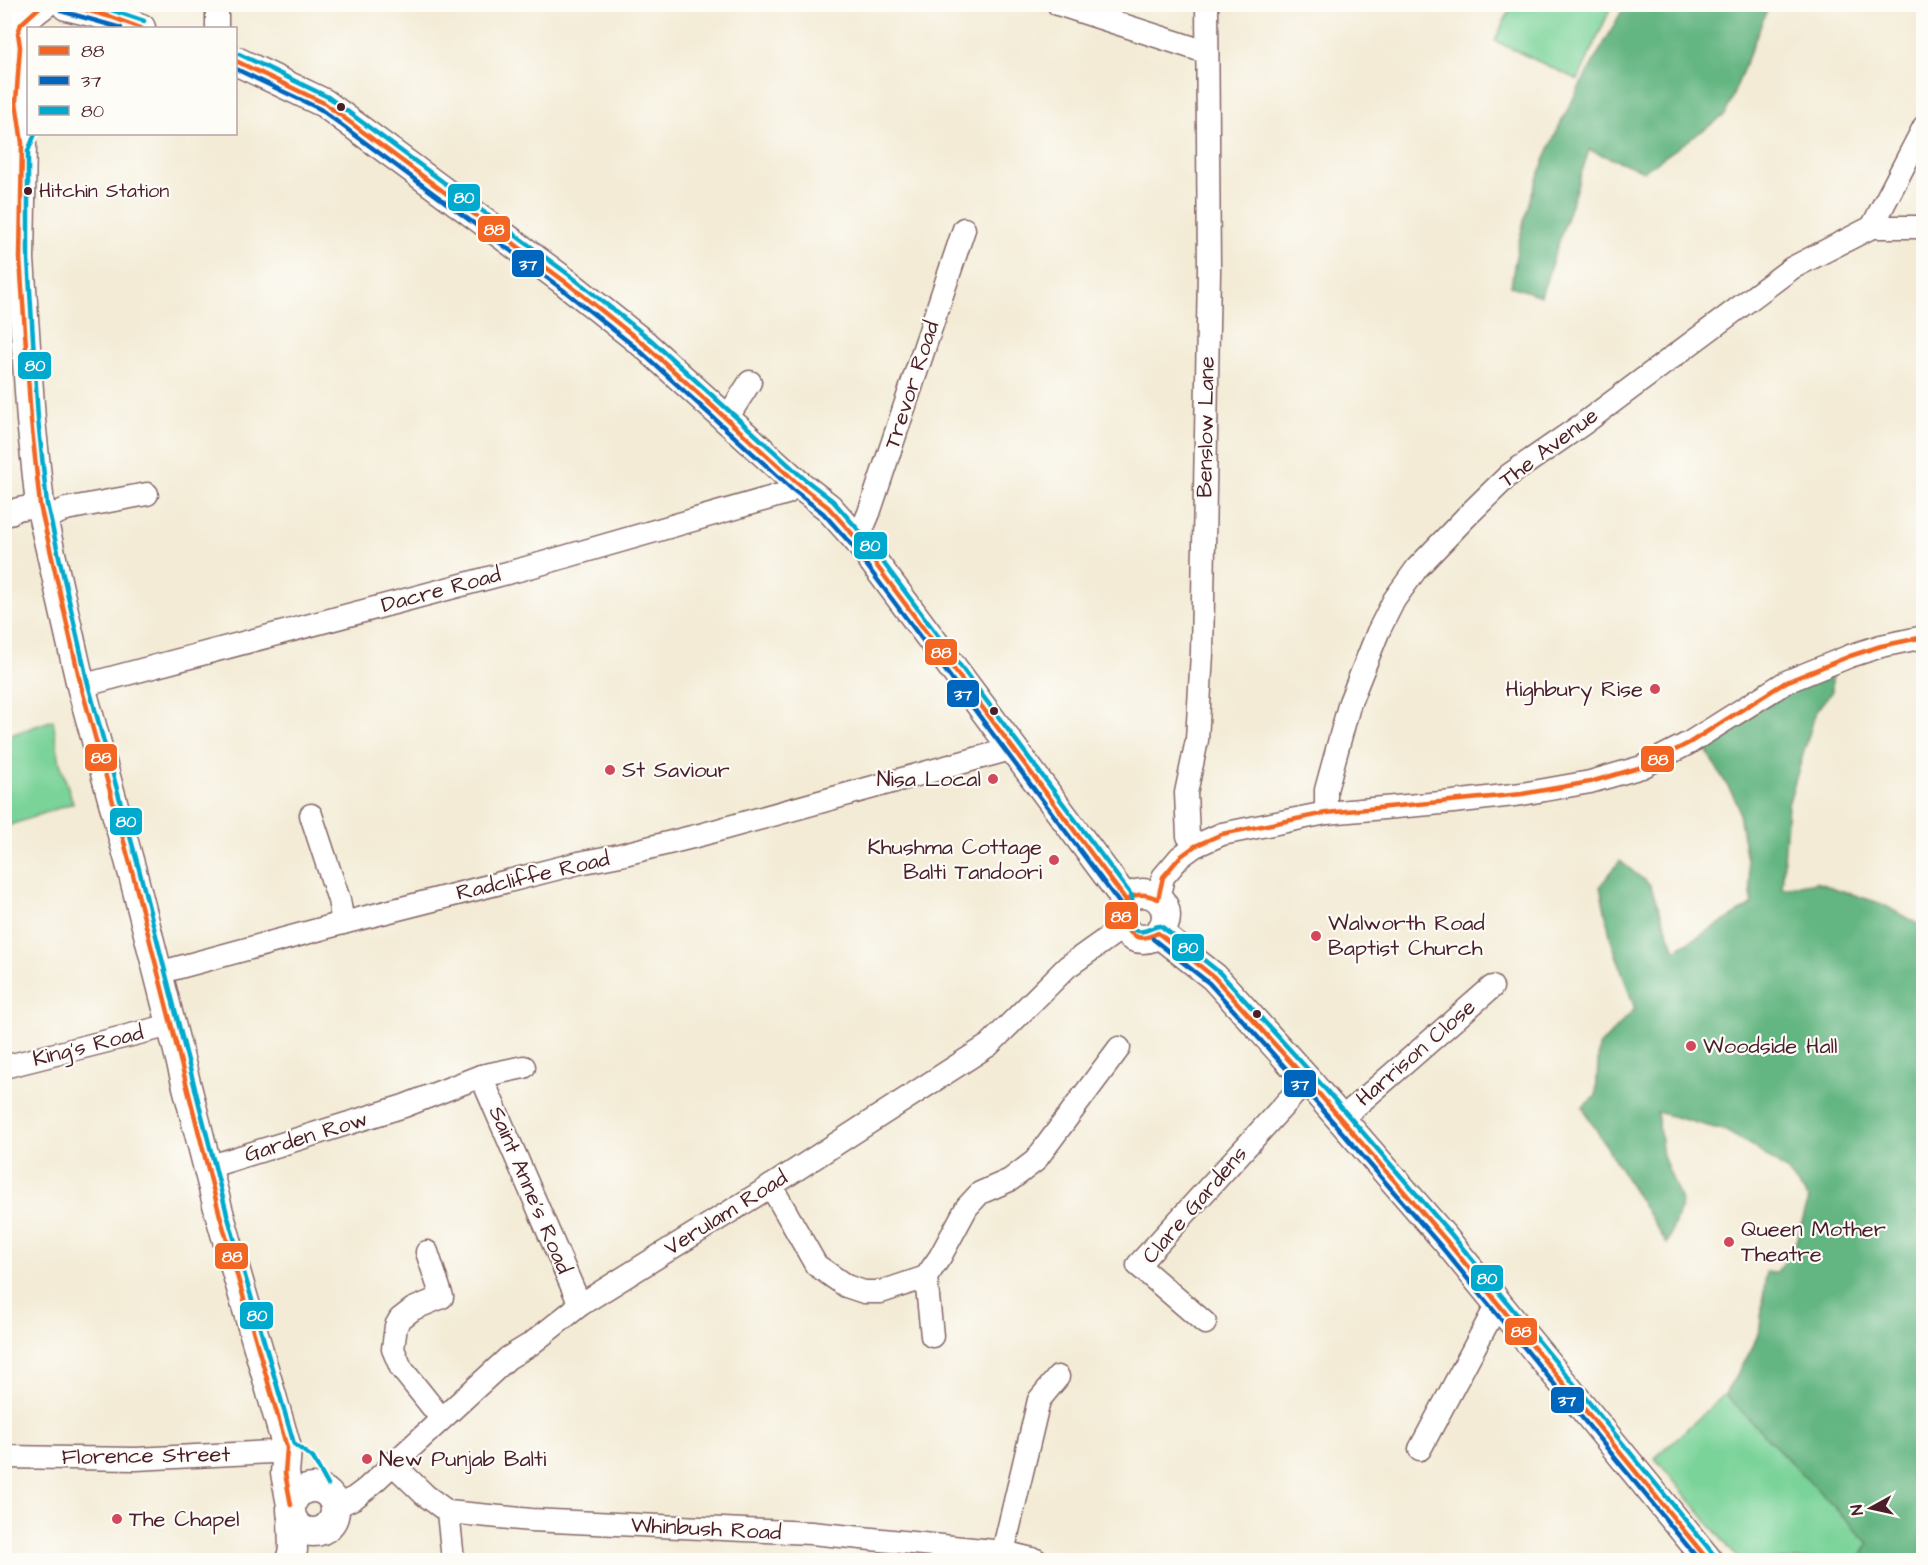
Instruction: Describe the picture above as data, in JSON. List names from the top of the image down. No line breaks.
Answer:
{"streets":{"street":["Trevor Road","Benslow Lane","The Avenue","Dacre Road","Radcliffe Road","King's Road","Harrison Close","Garden Row","Saint Anne's Road","Clare Gardens","Verulam Road","Florence Street","Whinbush Road"]},"crossings":[["Garden Row","Saint Anne's Road"],["Saint Anne's Road","Verulam Road"]],"places":["Hitchin Station","Highbury Rise","St Saviour","Nisa Local","Khushma Cottage Balti Tandoori","Walworth Road Baptist Church","Woodside Hall","Queen Mother Theatre","New Punjab Balti","The Chapel"],"lines":["transit line 88","transit line 80","transit line 37"],"legend":["88","37","80"],"north":"left"}
